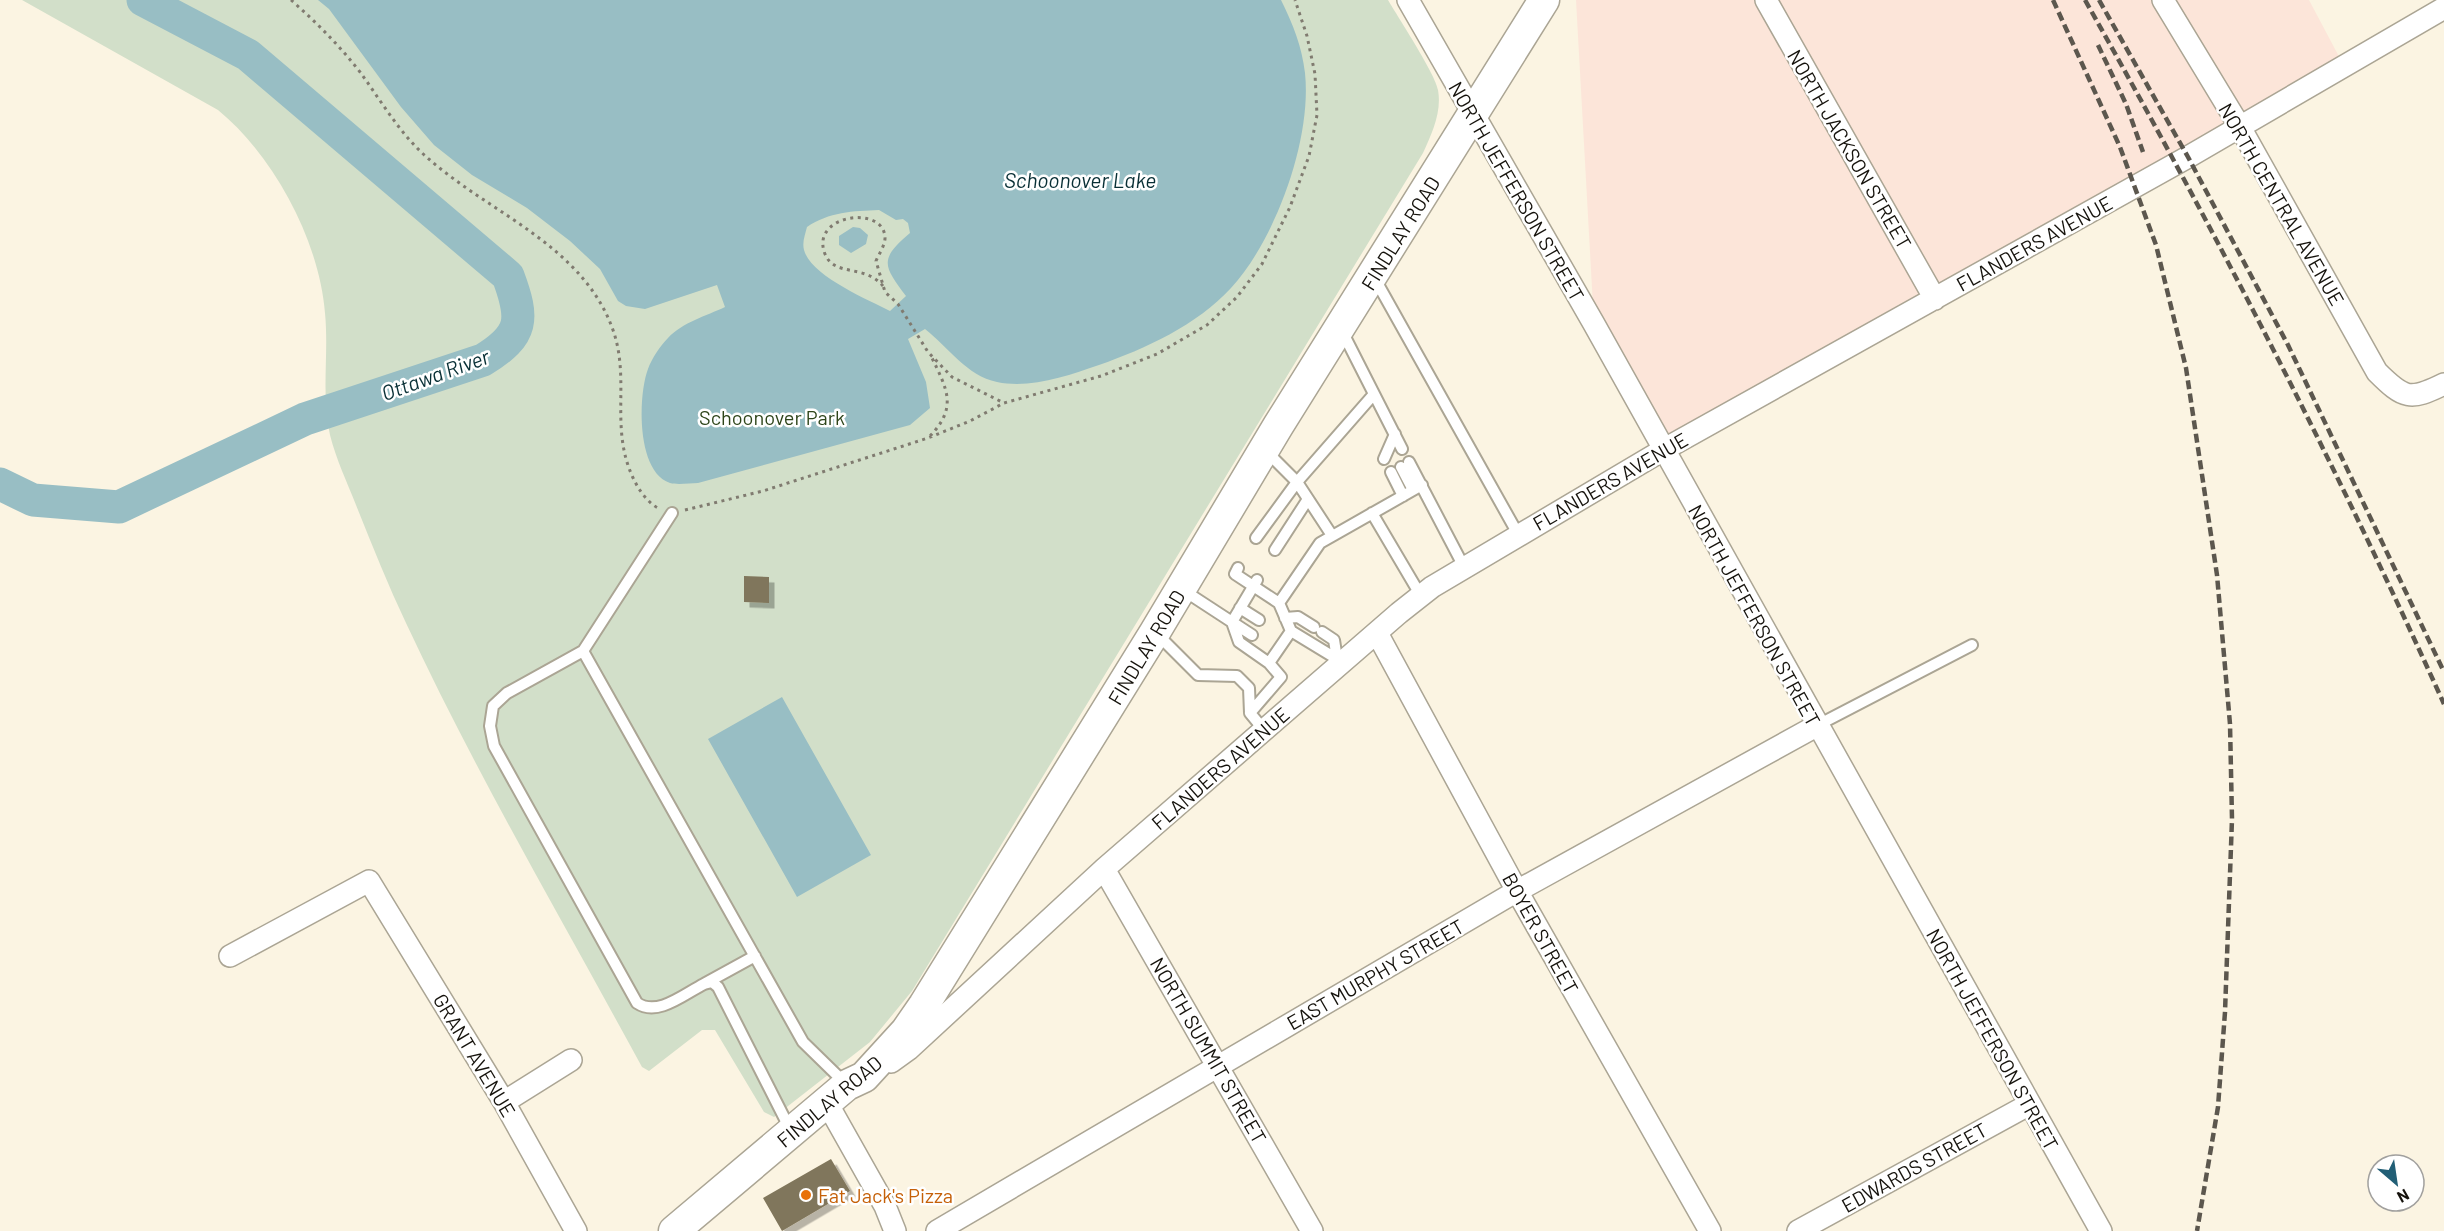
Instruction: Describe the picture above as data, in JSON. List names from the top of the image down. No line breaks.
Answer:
{"streets":{"main road":["FINDLAY ROAD"],"street":["NORTH JACKSON STREET","NORTH JEFFERSON STREET","NORTH CENTRAL AVENUE","FLANDERS AVENUE","BOYER STREET","EAST MURPHY STREET","NORTH SUMMIT STREET","GRANT AVENUE","EDWARDS STREET"]},"crossings":[["NORTH JACKSON STREET","FLANDERS AVENUE"],["NORTH JEFFERSON STREET","FINDLAY ROAD"],["NORTH JEFFERSON STREET","FLANDERS AVENUE"],["NORTH JEFFERSON STREET","EAST MURPHY STREET"],["NORTH JEFFERSON STREET","EDWARDS STREET"],["NORTH CENTRAL AVENUE","FLANDERS AVENUE"],["FINDLAY ROAD","FLANDERS AVENUE"],["FLANDERS AVENUE","BOYER STREET"],["FLANDERS AVENUE","NORTH SUMMIT STREET"],["BOYER STREET","EAST MURPHY STREET"],["EAST MURPHY STREET","NORTH SUMMIT STREET"]],"water":["Schoonover Lake","Ottawa River"],"parks":["Schoonover Park"],"places":["Fat Jack's Pizza"],"north":"bottom right"}
